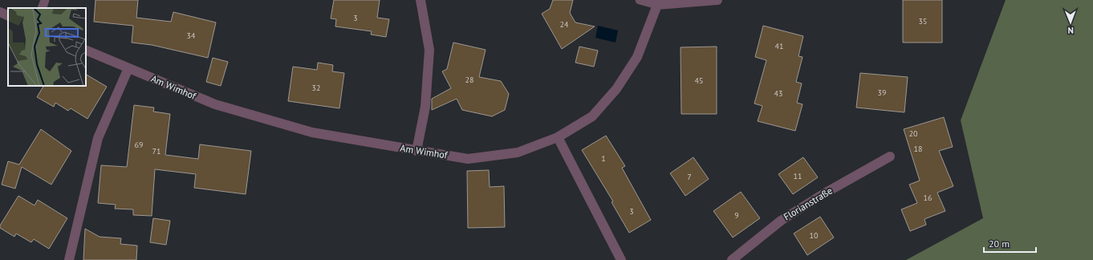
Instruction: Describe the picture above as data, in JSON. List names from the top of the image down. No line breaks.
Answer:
{"streets":{"street":["Am Wimhof","Florianstraße"]},"house_numbers":["3","35","24","34","41","28","45","32","39","43","20","69","18","71","1","11","7","16","3","9","10"],"scale_bar":"20 m","north":"bottom"}
